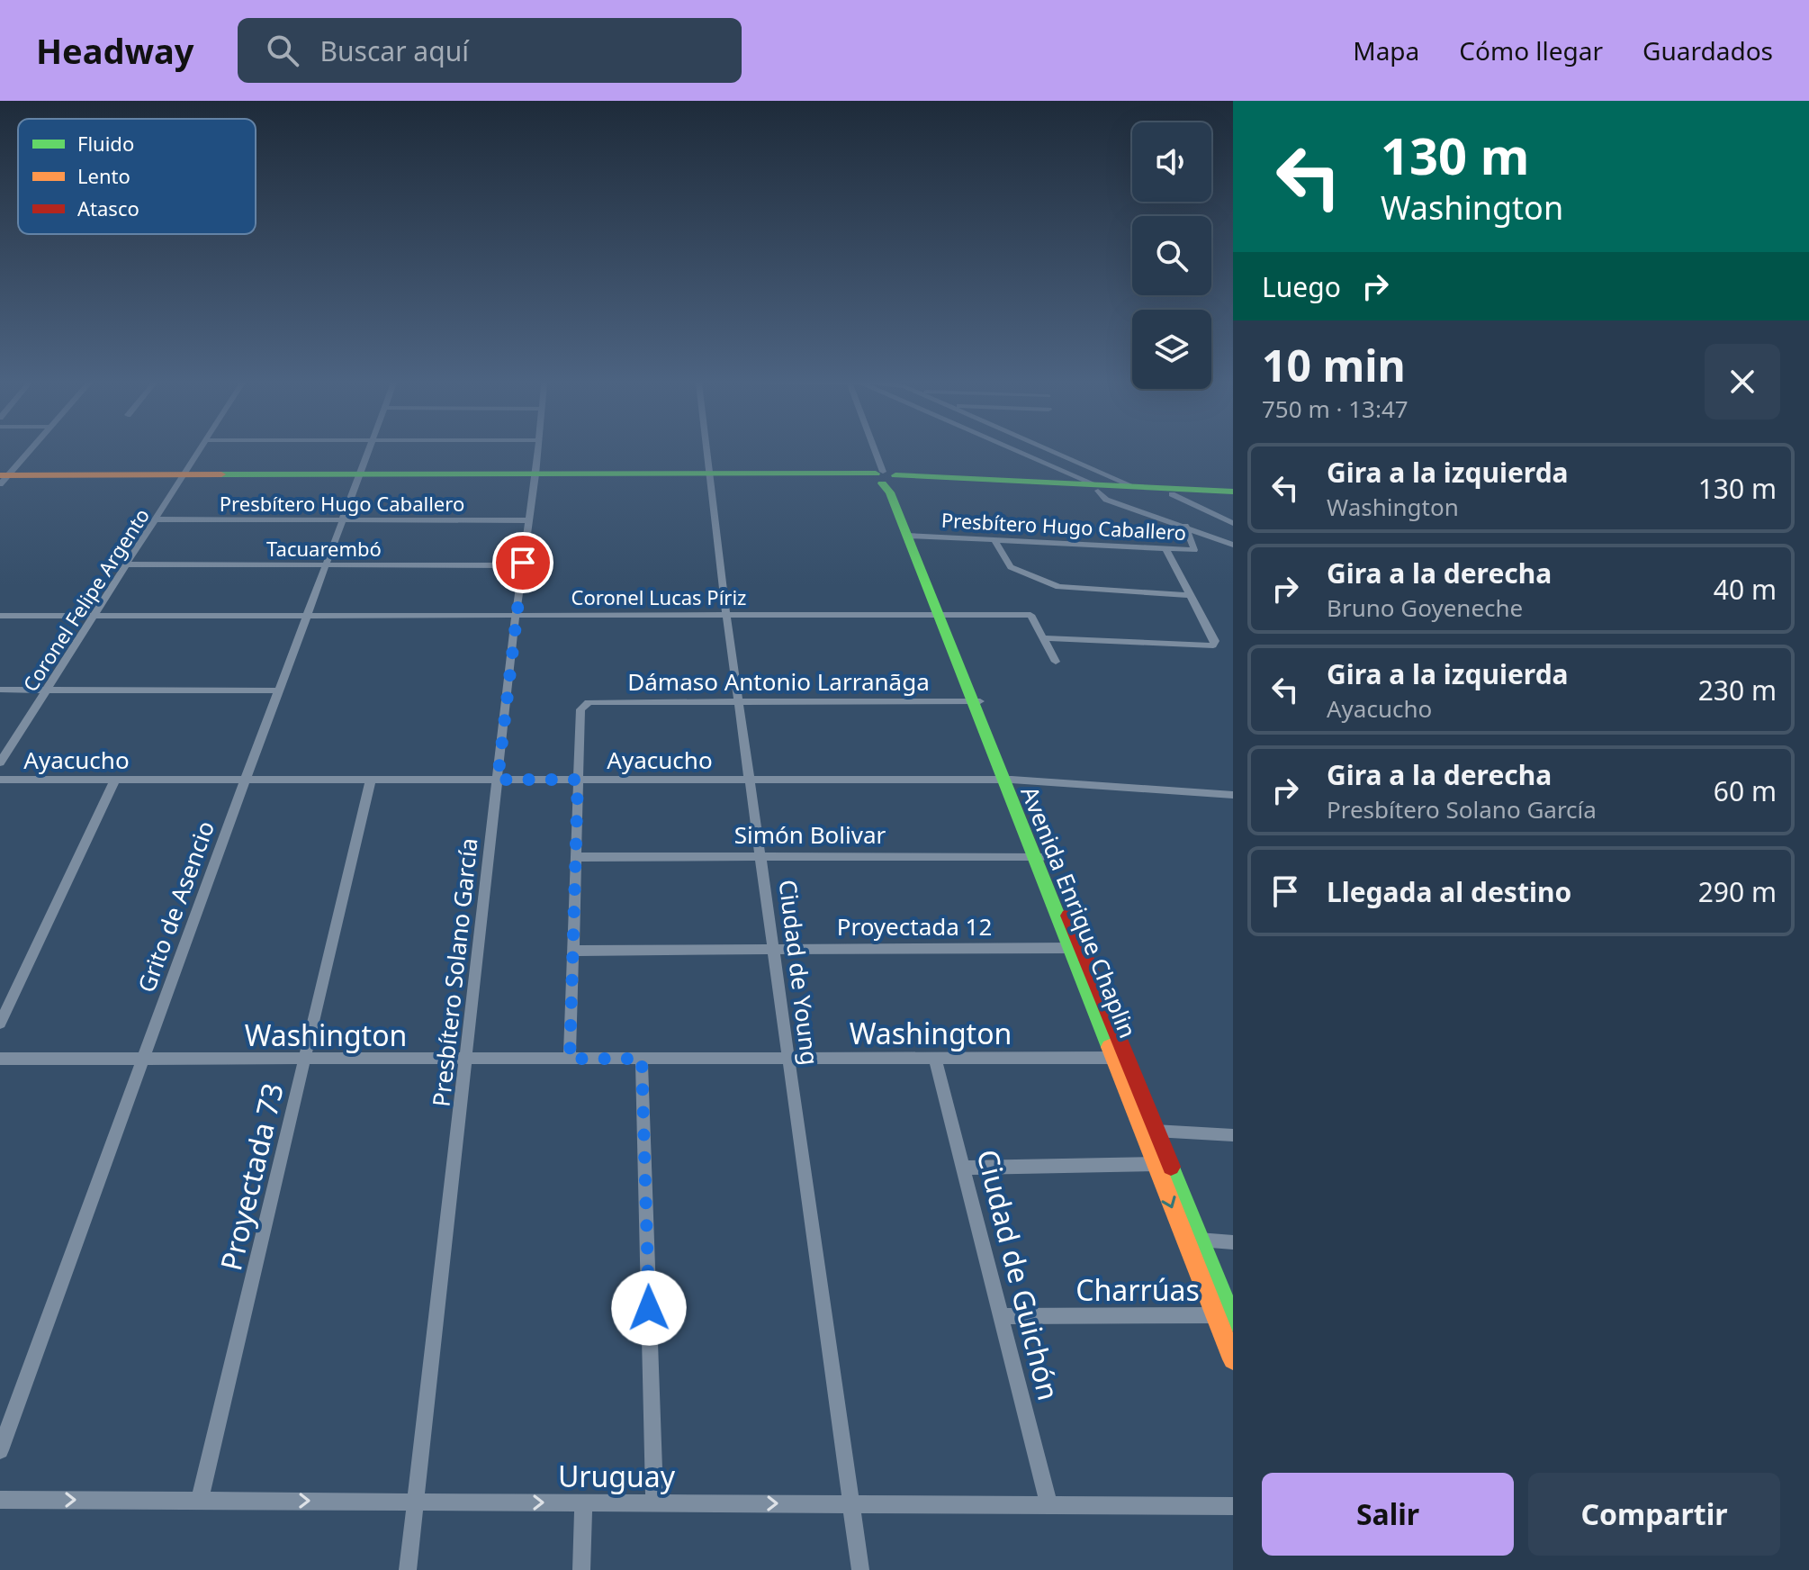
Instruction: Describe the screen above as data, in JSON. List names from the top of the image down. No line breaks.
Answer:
{"streets":{"street":["Presbítero Hugo Caballero","Tacuarembó","Coronel Lucas Píriz","Coronel Felipe Argento","Dámaso Antonio Larranãga","Ayacucho","Simón Bolivar","Grito de Asencio","Avenida Enrique Chaplin","Proyectada 12","Presbítero Solano García","Ciudad de Young","Washington","Proyectada 73","Ciudad de Guichón","Charrúas","Uruguay"]},"crossings":[["Presbítero Hugo Caballero","Coronel Felipe Argento"],["Presbítero Hugo Caballero","Grito de Asencio"],["Presbítero Hugo Caballero","Avenida Enrique Chaplin"],["Presbítero Hugo Caballero","Presbítero Solano García"],["Tacuarembó","Coronel Felipe Argento"],["Tacuarembó","Grito de Asencio"],["Tacuarembó","Presbítero Solano García"],["Coronel Lucas Píriz","Coronel Felipe Argento"],["Coronel Lucas Píriz","Grito de Asencio"],["Coronel Lucas Píriz","Avenida Enrique Chaplin"],["Coronel Lucas Píriz","Presbítero Solano García"],["Coronel Lucas Píriz","Ciudad de Young"],["Dámaso Antonio Larranãga","Ayacucho"],["Dámaso Antonio Larranãga","Avenida Enrique Chaplin"],["Dámaso Antonio Larranãga","Ciudad de Young"],["Ayacucho","Grito de Asencio"],["Ayacucho","Avenida Enrique Chaplin"],["Ayacucho","Presbítero Solano García"],["Ayacucho","Ciudad de Young"],["Ayacucho","Proyectada 73"],["Simón Bolivar","Avenida Enrique Chaplin"],["Simón Bolivar","Ciudad de Young"],["Grito de Asencio","Washington"],["Avenida Enrique Chaplin","Proyectada 12"],["Avenida Enrique Chaplin","Washington"],["Avenida Enrique Chaplin","Charrúas"],["Proyectada 12","Ciudad de Young"],["Presbítero Solano García","Washington"],["Presbítero Solano García","Uruguay"],["Ciudad de Young","Washington"],["Ciudad de Young","Uruguay"],["Washington","Proyectada 73"],["Washington","Ciudad de Guichón"],["Proyectada 73","Uruguay"],["Ciudad de Guichón","Charrúas"],["Ciudad de Guichón","Uruguay"]],"one_way":["Uruguay"],"legend":["Fluido","Lento","Atasco"],"page":{"header":"Headway","search":"Buscar aquí","nav":["Mapa","Cómo llegar","Guardados"],"turn":["130 m","Washington"],"then":"Luego","heading":["10 min","750 m · 13:47"],"list":[{"name":"Gira a la izquierda","note":"Washington","value":"130 m"},{"name":"Gira a la derecha","note":"Bruno Goyeneche","value":"40 m"},{"name":"Gira a la izquierda","note":"Ayacucho","value":"230 m"},{"name":"Gira a la derecha","note":"Presbítero Solano García","value":"60 m"},{"name":"Llegada al destino","value":"290 m"}],"buttons":["Salir","Compartir"]}}
